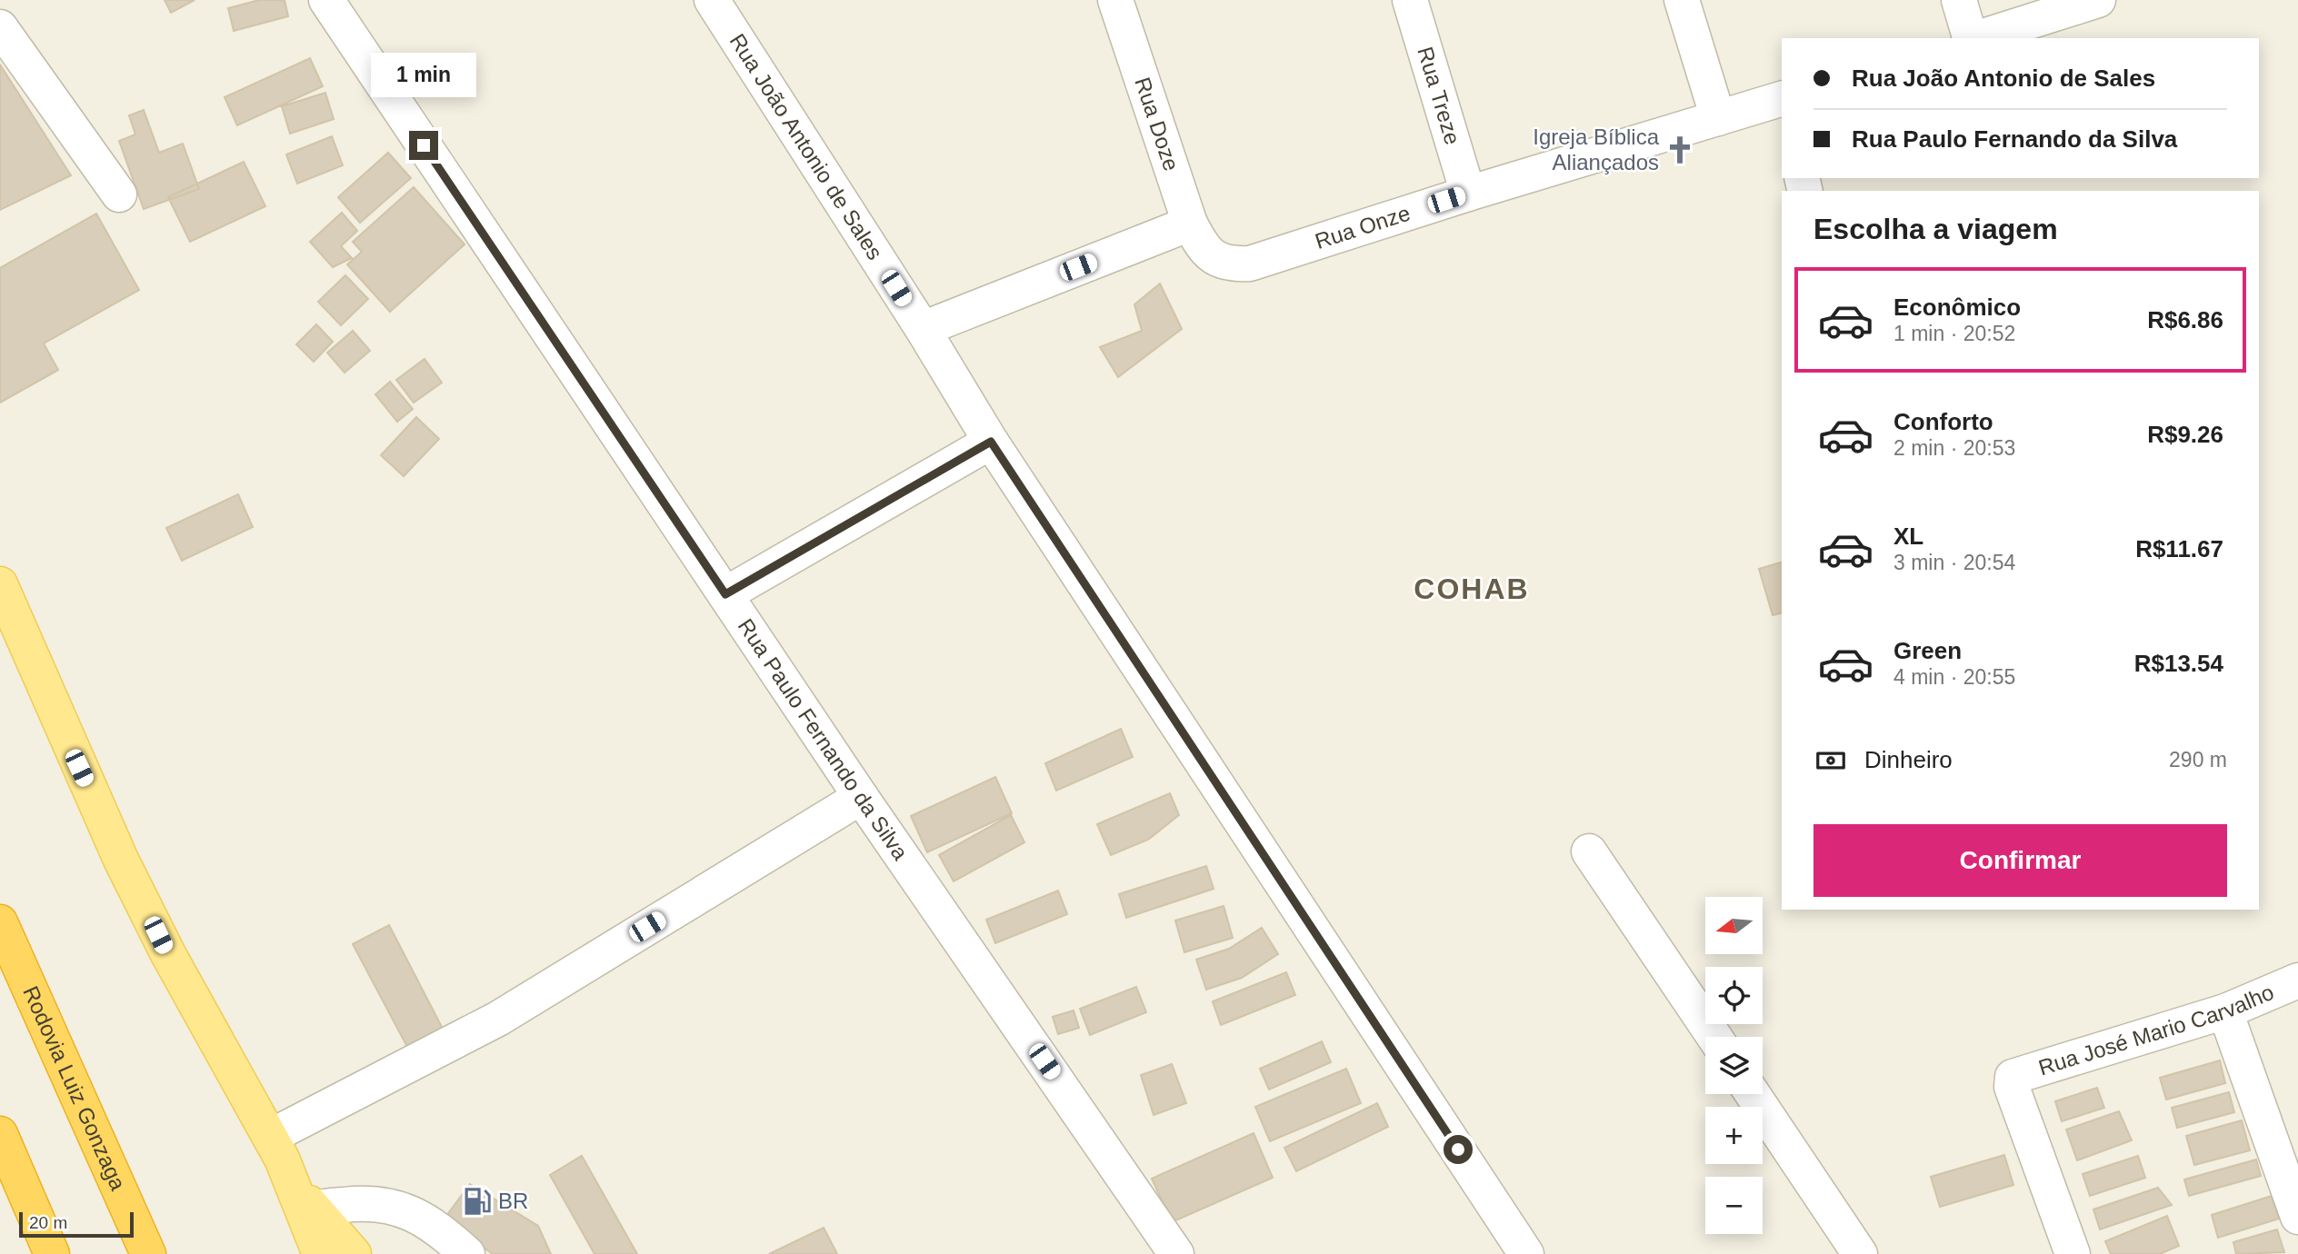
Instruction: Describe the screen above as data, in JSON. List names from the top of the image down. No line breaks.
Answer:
{"streets":{"highway":["Rodovia Luiz Gonzaga"],"street":["Rua Treze","Rua Doze","Rua João Antonio de Sales","Rua Onze","Rua Paulo Fernando da Silva","Rua José Mario Carvalho"]},"crossings":[["Rua Treze","Rua Onze"],["Rua Doze","Rua Onze"]],"districts":["COHAB"],"places":{"church":["Igreja Bíblica Aliançados"],"fuel station":["BR"]},"scale_bar":"20 m","north":"left","page":{"banner":["Rua João Antonio de Sales","Rua Paulo Fernando da Silva"],"bubble":"1 min","heading":"Escolha a viagem","list":[{"name":"Econômico","note":"1 min · 20:52","value":"R$6.86"},{"name":"Conforto","note":"2 min · 20:53","value":"R$9.26"},{"name":"XL","note":"3 min · 20:54","value":"R$11.67"},{"name":"Green","note":"4 min · 20:55","value":"R$13.54"}],"pay":["Dinheiro","290 m"],"buttons":"Confirmar","map_buttons":["+","−"],"scale":"20 m"}}
